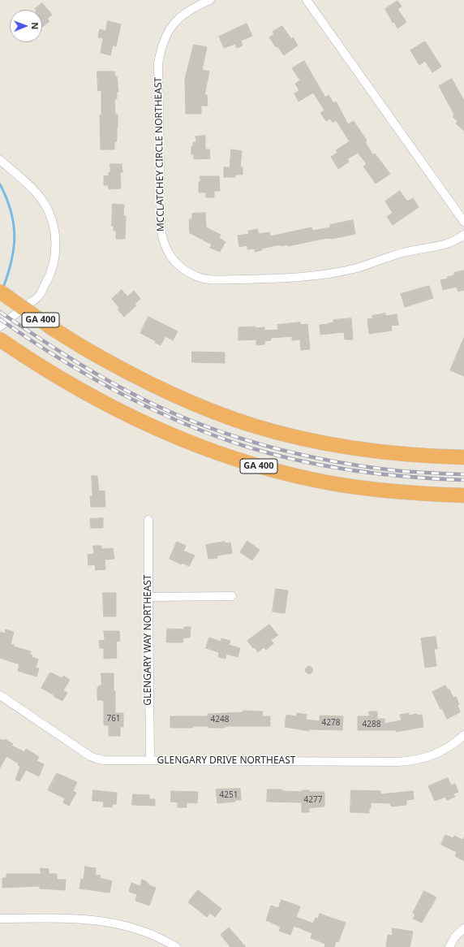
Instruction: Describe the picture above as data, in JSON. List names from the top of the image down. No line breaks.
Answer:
{"streets":{"highway":["GA 400"],"street":["MCCLATCHEY CIRCLE NORTHEAST","GLENGARY WAY NORTHEAST","GLENGARY DRIVE NORTHEAST"]},"crossings":[["GLENGARY WAY NORTHEAST","GLENGARY DRIVE NORTHEAST"]],"house_numbers":["761","4248","4278","4288","4251","4277"],"north":"right"}
